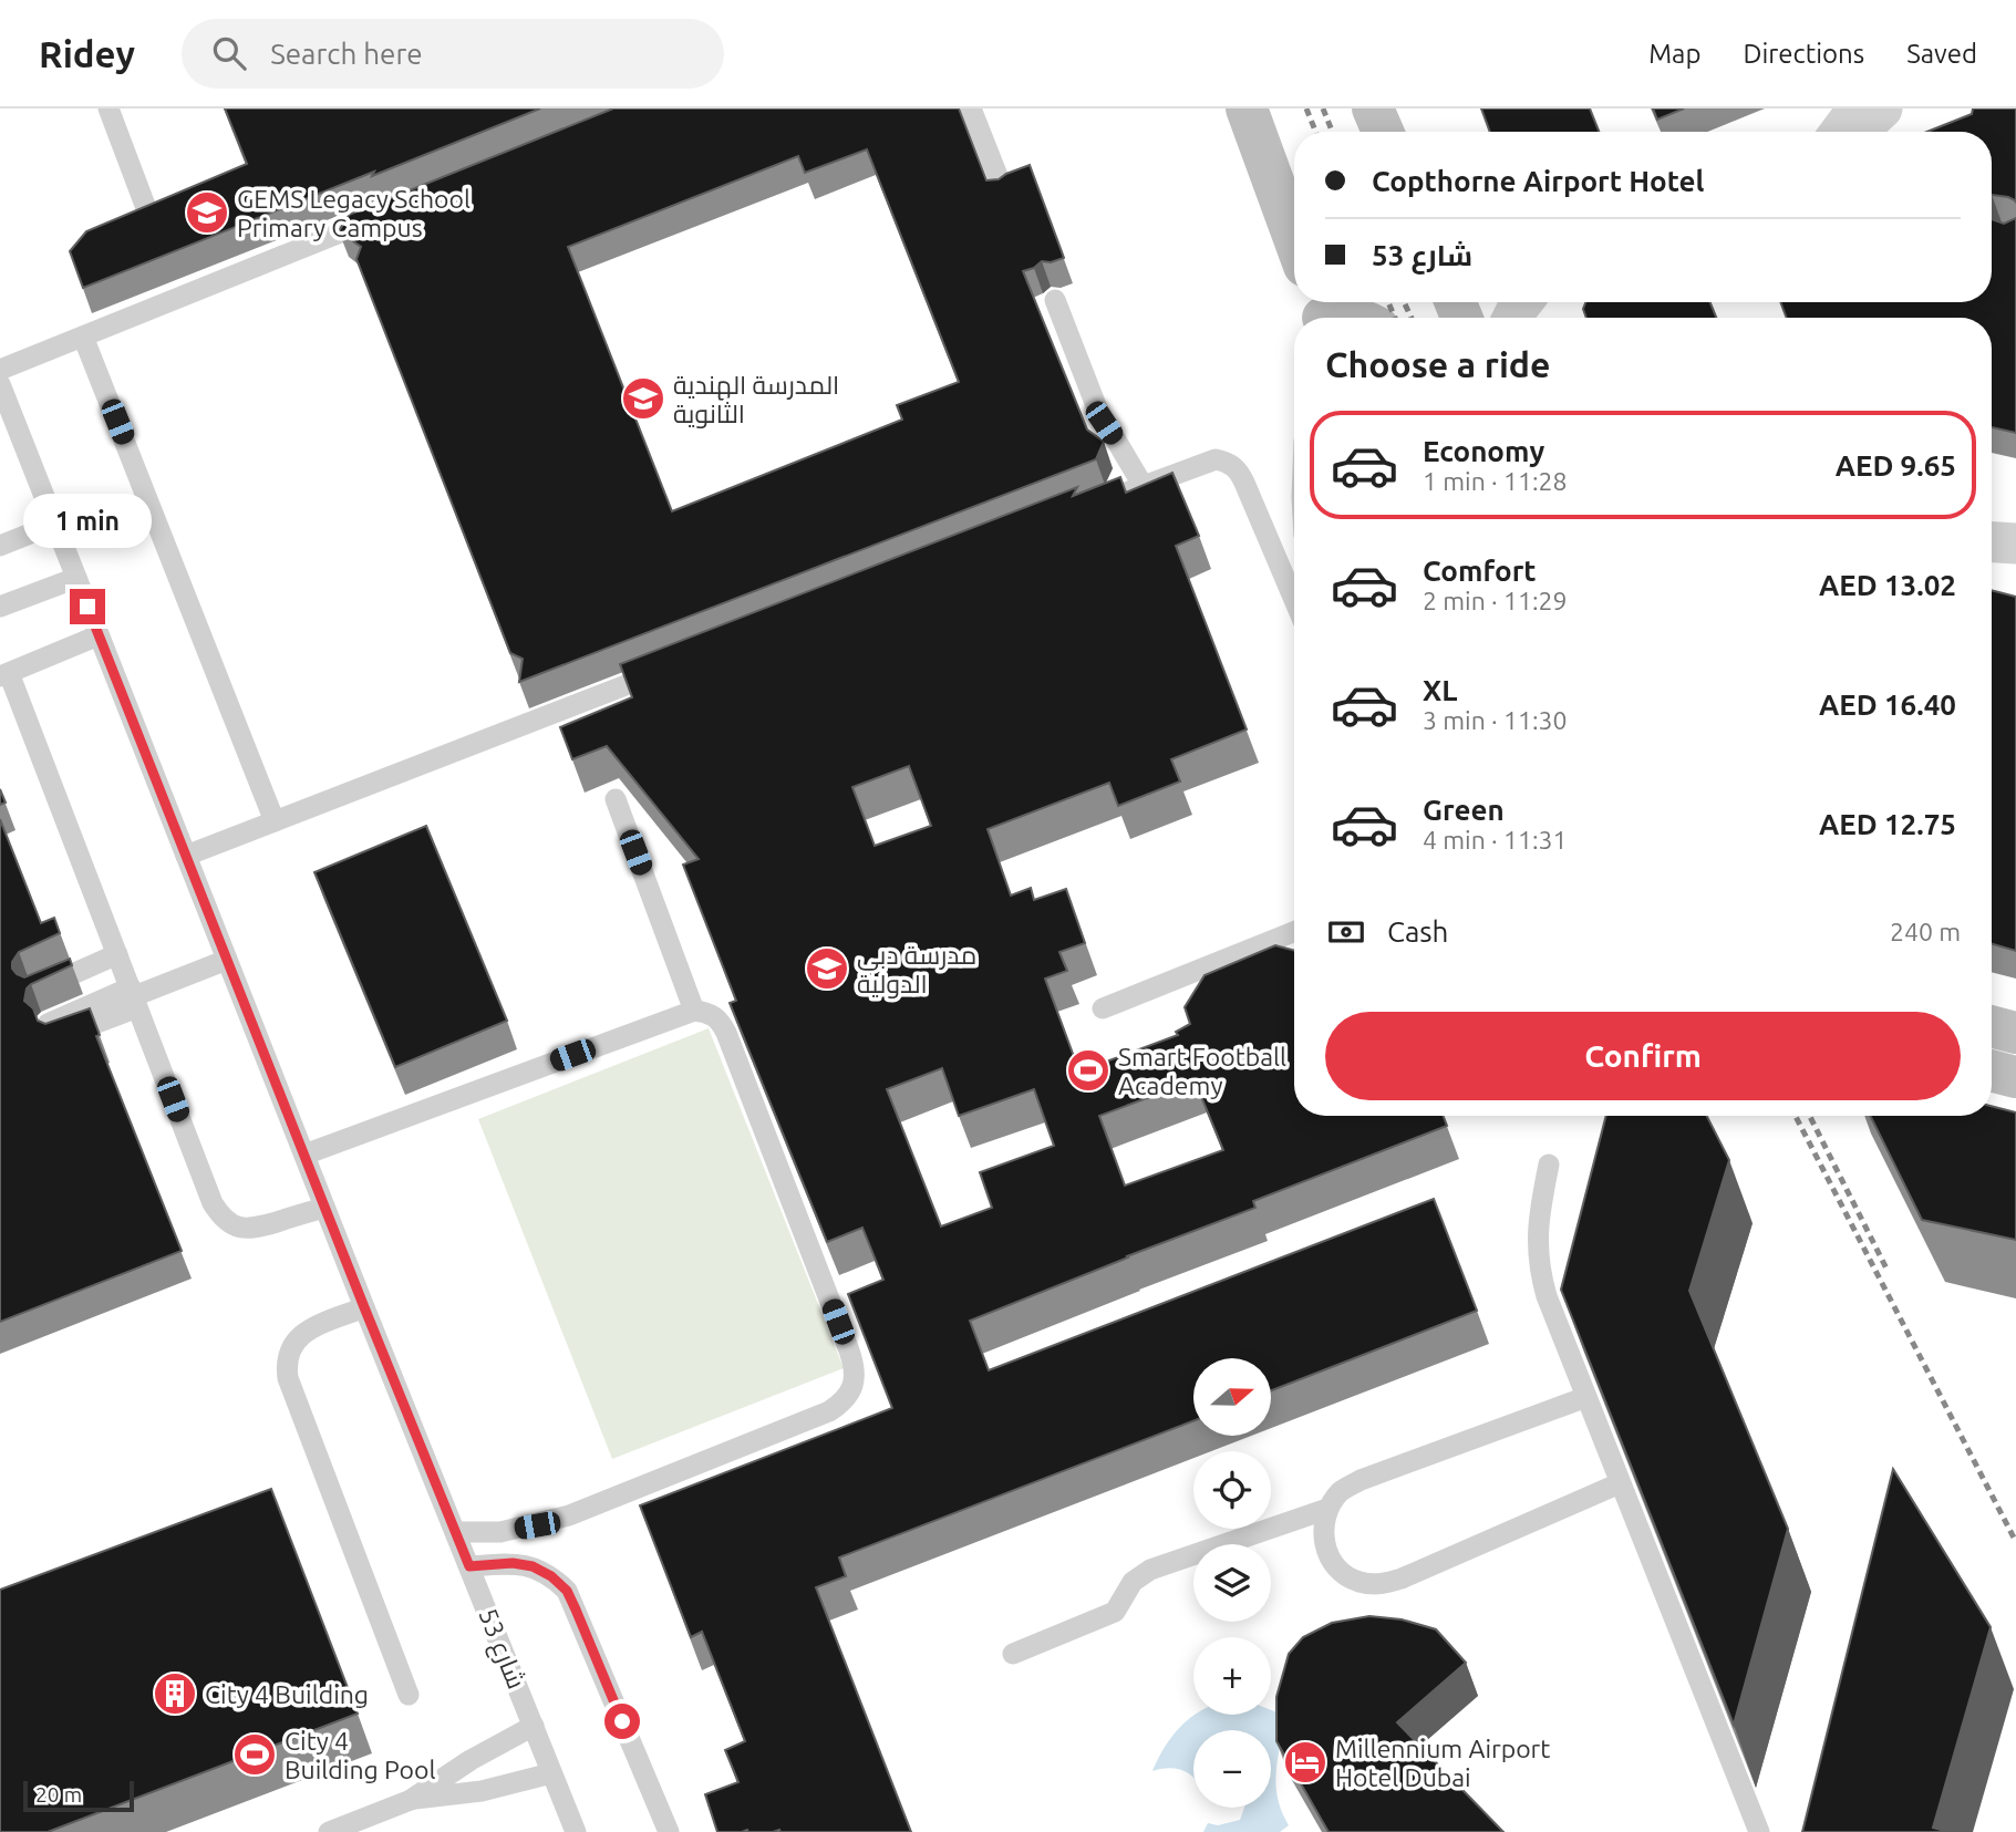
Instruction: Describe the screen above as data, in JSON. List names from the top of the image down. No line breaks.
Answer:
{"streets":{"lane":["شارع 53"]},"places":{"school or university":["GEMS Legacy School Primary Campus","المدرسة الهندية الثانوية","مدرسة دبي الدولية"],"sports":["Smart Football Academy","City 4 Building Pool"],"building":["City 4 Building"],"hotel":["Millennium Airport Hotel Dubai"]},"scale_bar":"20 m","north":"right","page":{"header":"Ridey","search":"Search here","nav":["Map","Directions","Saved"],"banner":["Copthorne Airport Hotel","شارع 53"],"heading":"Choose a ride","list":[{"name":"Economy","note":"1 min · 11:28","value":"AED 9.65"},{"name":"Comfort","note":"2 min · 11:29","value":"AED 13.02"},{"name":"XL","note":"3 min · 11:30","value":"AED 16.40"},{"name":"Green","note":"4 min · 11:31","value":"AED 12.75"}],"bubble":"1 min","pay":["Cash","240 m"],"buttons":"Confirm","map_buttons":["+","−"],"scale":"20 m"}}
